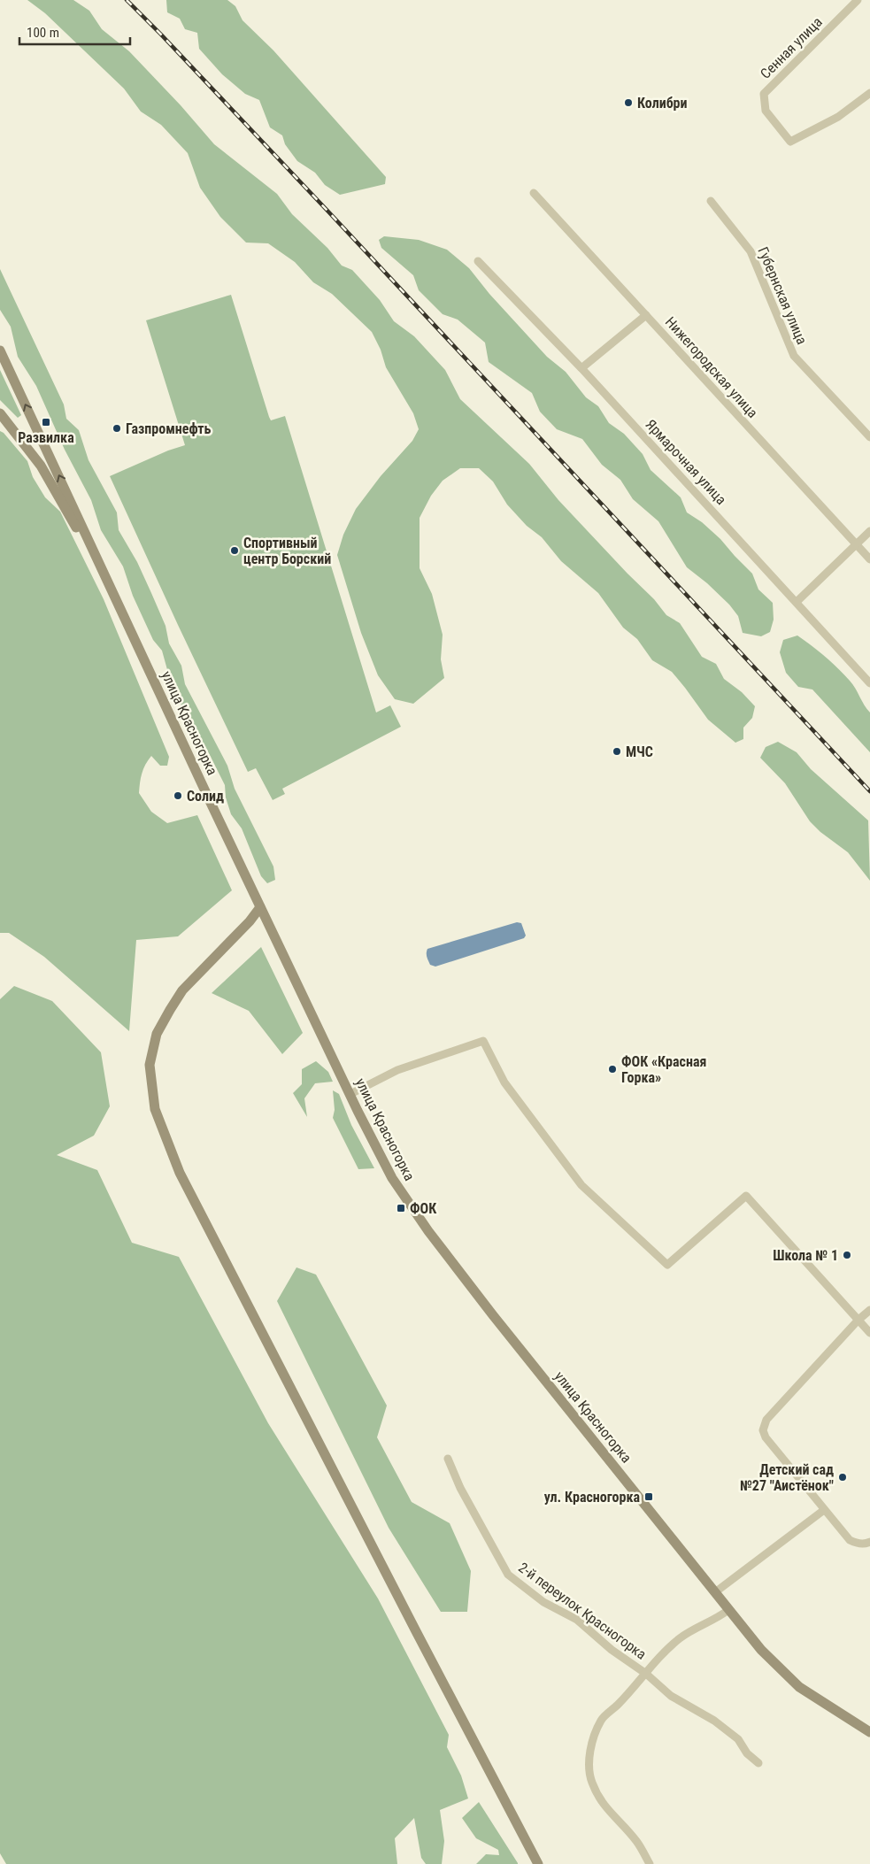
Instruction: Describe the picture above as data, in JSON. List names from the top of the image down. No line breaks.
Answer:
{"streets":{"main road":["улица Красногорка"],"street":["Сенная улица","Губернская улица","Нижегородская улица","Ярмарочная улица","2-й переулок Красногорка"]},"places":{"other":["Колибри","Газпромнефть","Спортивный центр Борский","МЧС","Солид","ФОК «Красная Горка»","Школа № 1","Детский сад №27 \"Аистёнок\""],"transit":["Развилка","ФОК","ул. Красногорка"]},"scale_bar":"100 m"}
